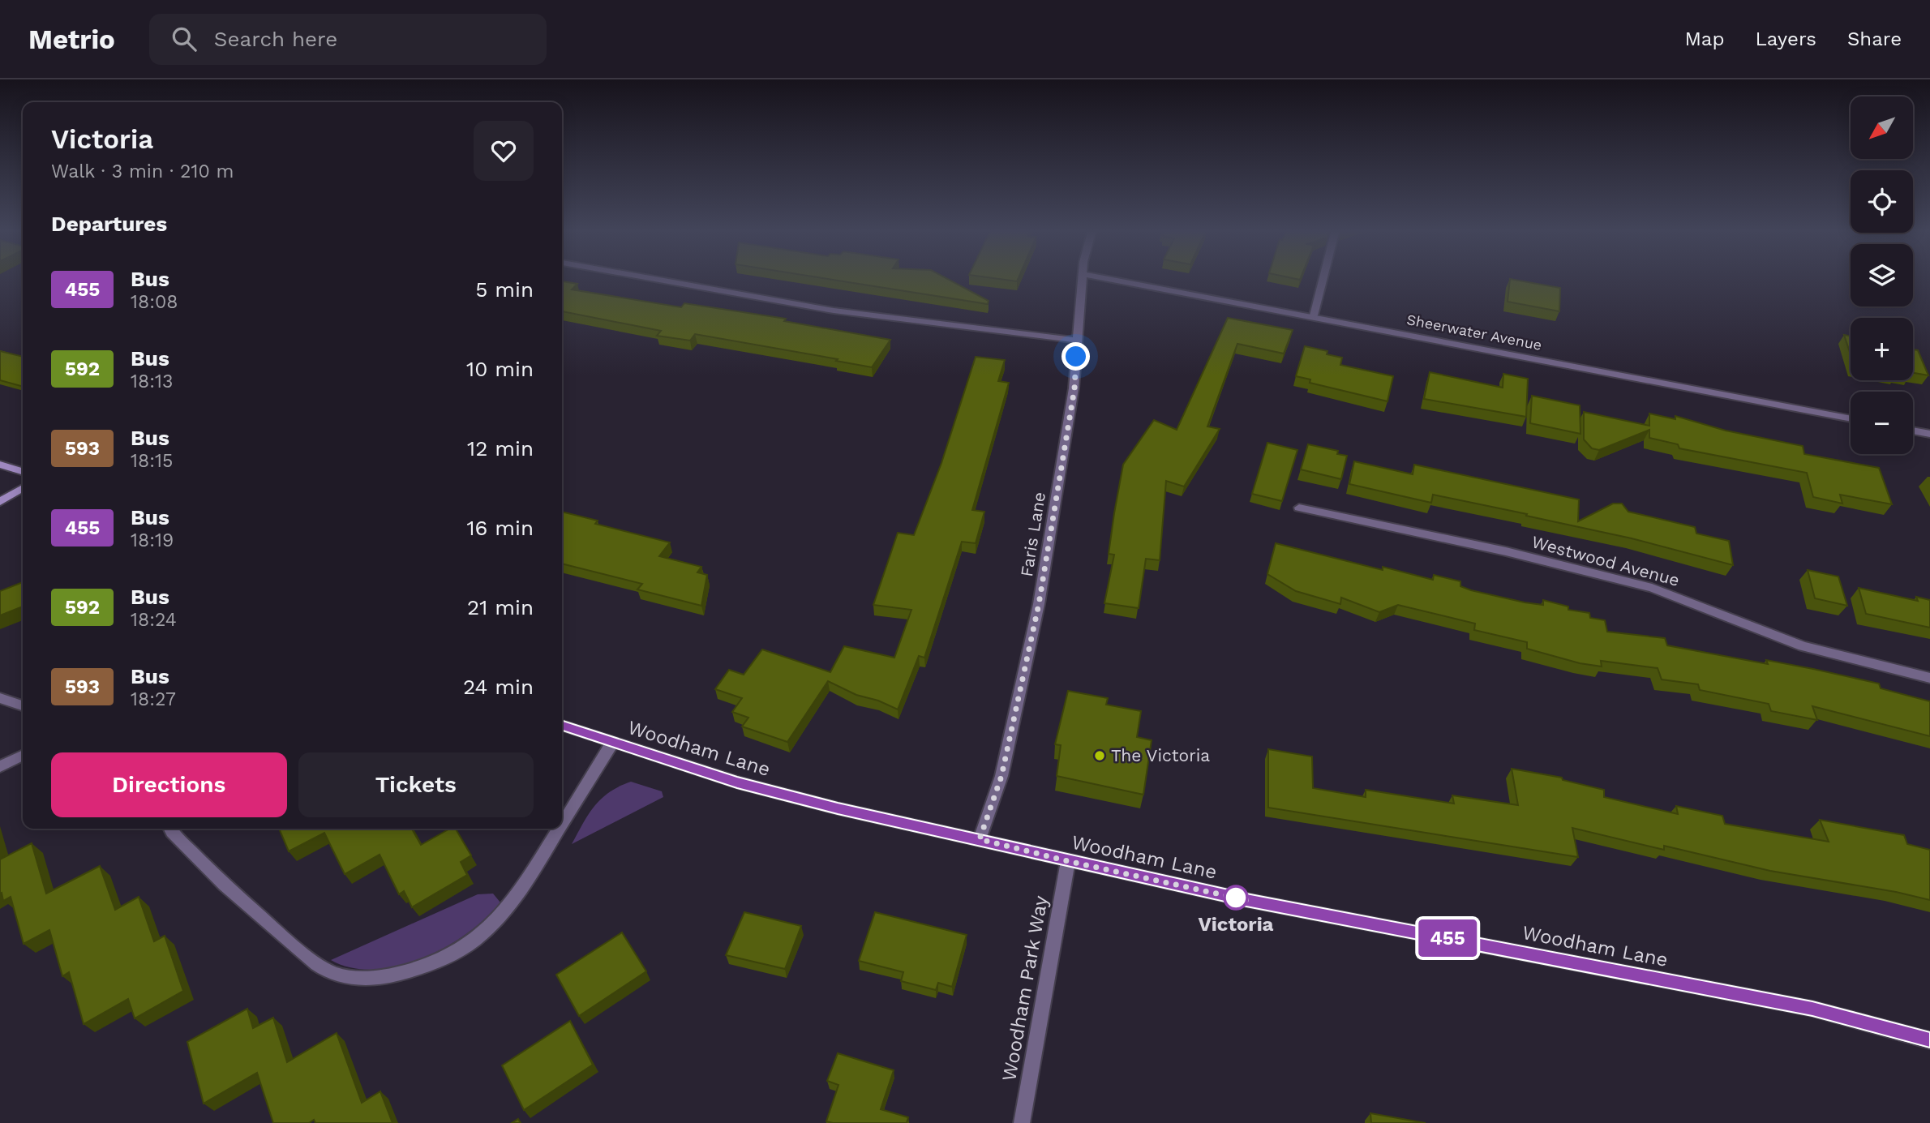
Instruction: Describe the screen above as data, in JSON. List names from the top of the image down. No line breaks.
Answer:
{"streets":{"main road":["Woodham Lane"],"street":["Sheerwater Avenue","Faris Lane","Westwood Avenue","Woodham Park Way"]},"crossings":[["Faris Lane","Woodham Lane"],["Woodham Lane","Woodham Park Way"]],"places":["The Victoria","Victoria"],"lines":["bus line 455"],"north":"bottom left","page":{"header":"Metrio","search":"Search here","nav":["Map","Layers","Share"],"on_map":"455","map_buttons":["+","−"],"heading":[["Victoria","Walk · 3 min · 210 m"],"Departures"],"list":[{"mark":"455","name":"Bus","note":"18:08","value":"5 min"},{"mark":"592","name":"Bus","note":"18:13","value":"10 min"},{"mark":"593","name":"Bus","note":"18:15","value":"12 min"},{"mark":"455","name":"Bus","note":"18:19","value":"16 min"},{"mark":"592","name":"Bus","note":"18:24","value":"21 min"},{"mark":"593","name":"Bus","note":"18:27","value":"24 min"}],"buttons":["Directions","Tickets"]}}
